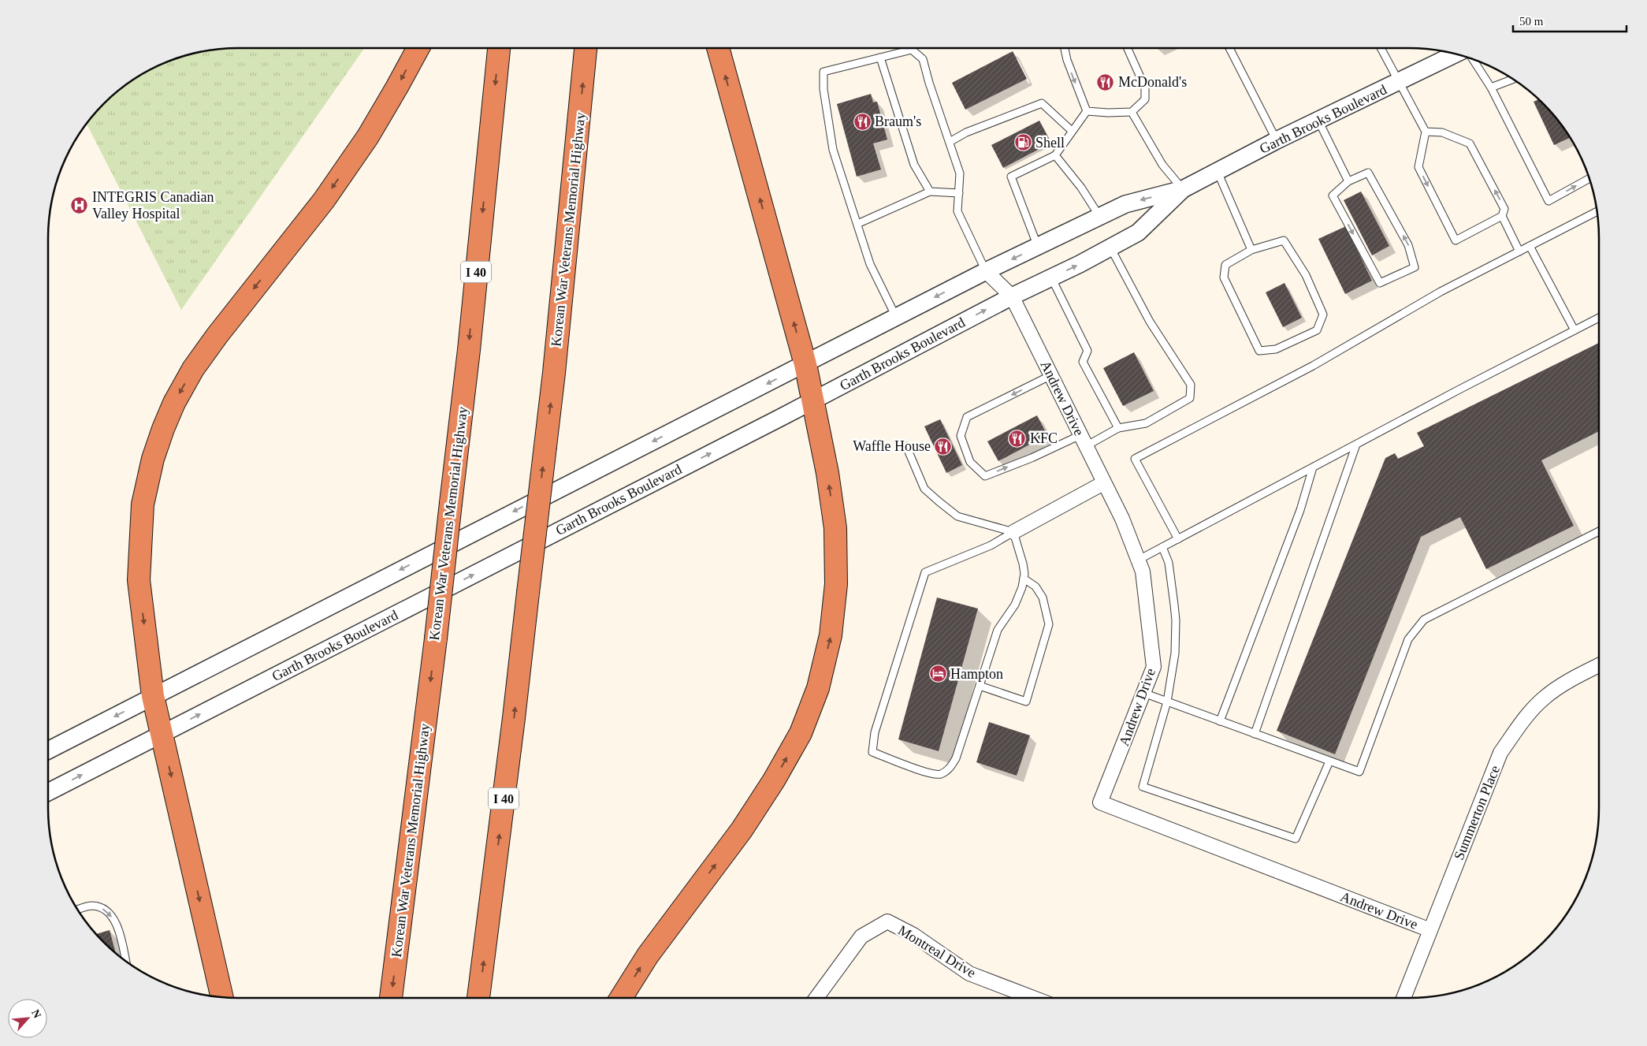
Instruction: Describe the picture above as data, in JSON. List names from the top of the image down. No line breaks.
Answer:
{"streets":{"highway":["Korean War Veterans Memorial Highway","I 40"],"street":["Garth Brooks Boulevard","Andrew Drive","Summerton Place","Montreal Drive"]},"crossings":[["Garth Brooks Boulevard","Andrew Drive"],["Andrew Drive","Summerton Place"]],"places":{"restaurant":["McDonald's","Braum's","KFC","Waffle House"],"fuel station":["Shell"],"hospital":["INTEGRIS Canadian Valley Hospital"],"hotel":["Hampton"]},"scale_bar":"50 m","north":"top right"}
